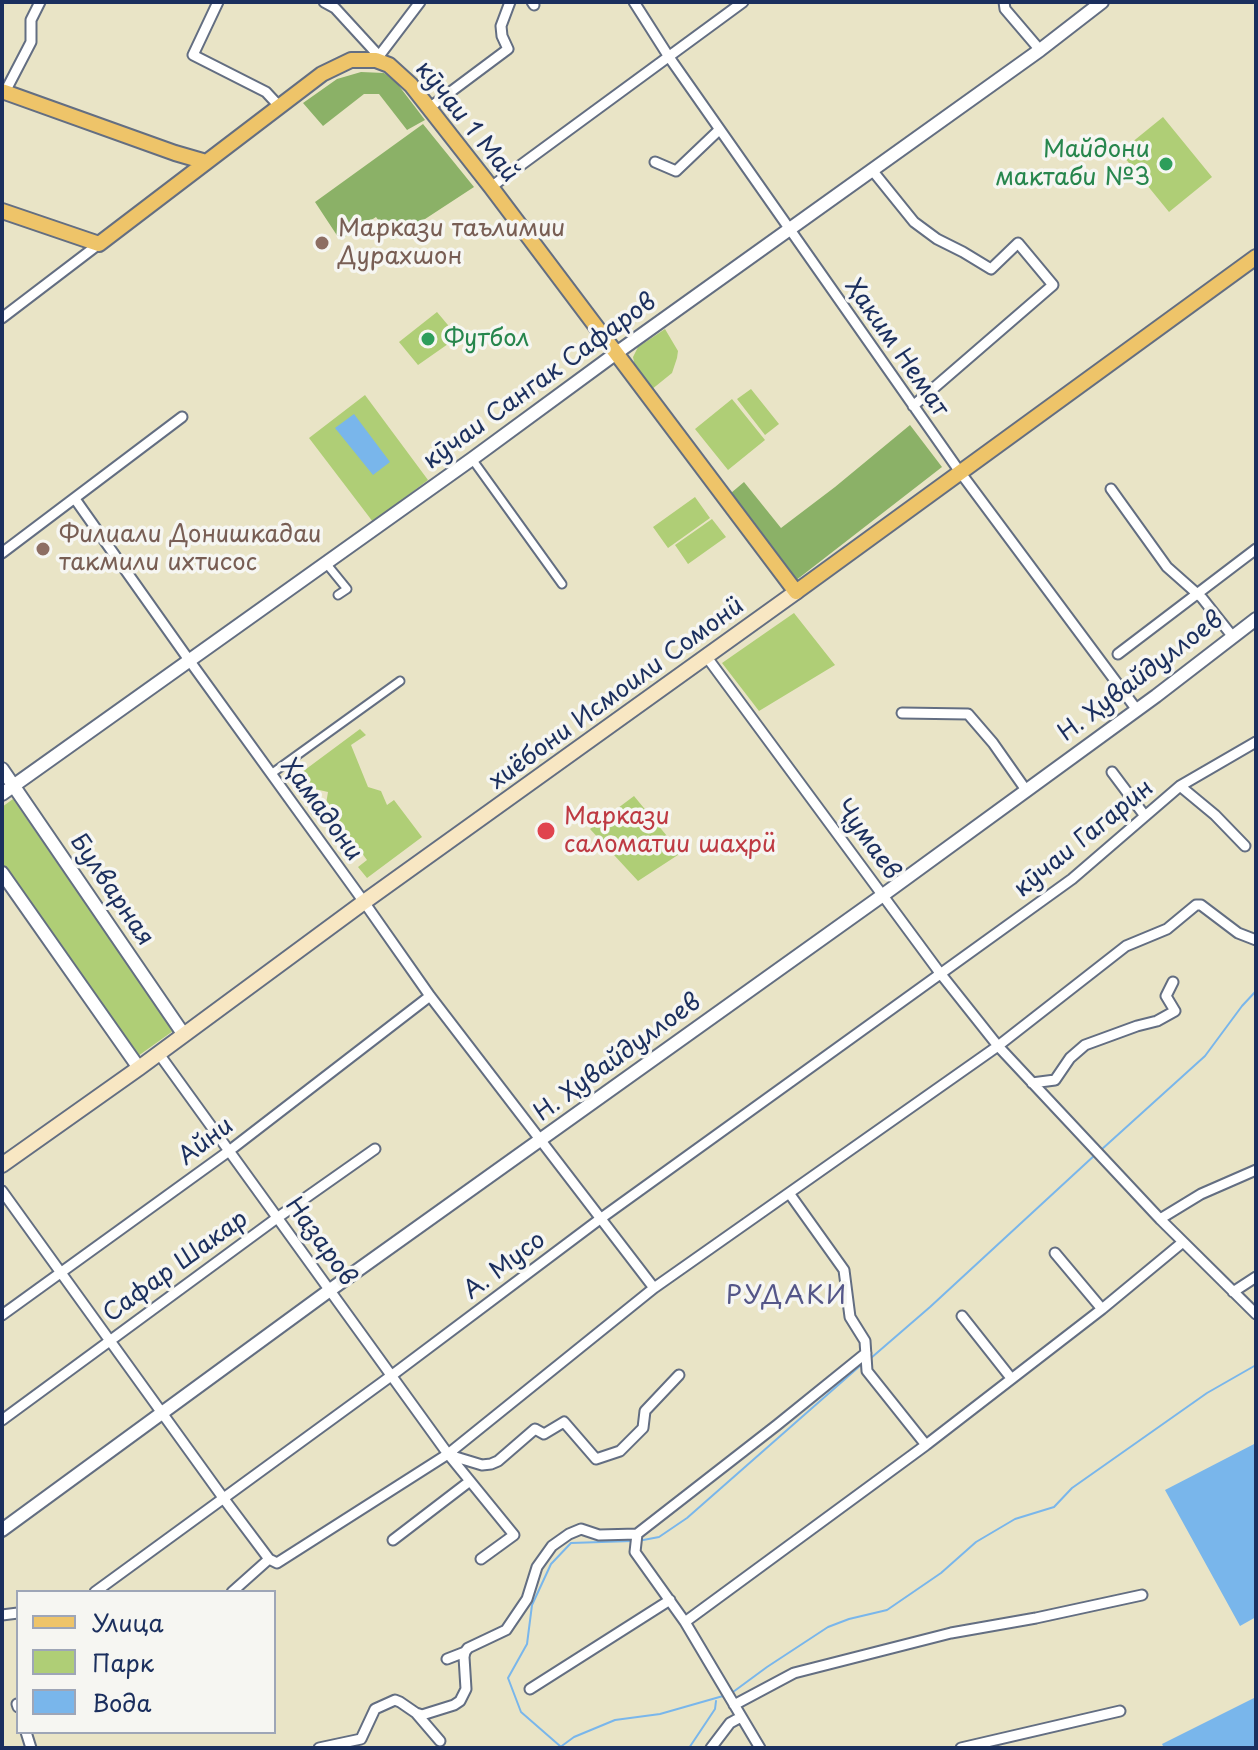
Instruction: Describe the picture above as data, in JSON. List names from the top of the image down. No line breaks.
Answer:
{"streets":{"main road":["кӯчаи 1 Май","хиёбони Исмоили Сомонӣ"],"street":["Ҳаким Немат","кӯчаи Сангак Сафаров","Н. Ҳувайдуллоев","Ҳамадони","кӯчаи Гагарин","Ҷумаев","Булварная","Айни","Назаров","А. Мусо","Сафар Шакар"]},"crossings":[["кӯчаи 1 Май","кӯчаи Сангак Сафаров"],["кӯчаи 1 Май","хиёбони Исмоили Сомонӣ"],["Ҳаким Немат","кӯчаи Сангак Сафаров"],["Ҳаким Немат","Н. Ҳувайдуллоев"],["Ҳаким Немат","хиёбони Исмоили Сомонӣ"],["кӯчаи Сангак Сафаров","Ҳамадони"],["кӯчаи Сангак Сафаров","Булварная"],["Н. Ҳувайдуллоев","Ҳамадони"],["Н. Ҳувайдуллоев","Ҷумаев"],["Н. Ҳувайдуллоев","Назаров"],["хиёбони Исмоили Сомонӣ","Ҳамадони"],["хиёбони Исмоили Сомонӣ","Ҷумаев"],["хиёбони Исмоили Сомонӣ","Булварная"],["хиёбони Исмоили Сомонӣ","Назаров"],["Ҳамадони","Айни"],["Ҳамадони","А. Мусо"],["кӯчаи Гагарин","Ҷумаев"],["кӯчаи Гагарин","А. Мусо"],["Ҷумаев","А. Мусо"],["Айни","Назаров"],["Назаров","А. Мусо"],["Назаров","Сафар Шакар"]],"districts":["РУДАКИ"],"places":["Майдони мактаби №3","Маркази таълимии Дурахшон","Футбол","Филиали Донишкадаи такмили ихтисос","Маркази саломатии шаҳрӣ"],"legend":["Улица","Парк","Вода"]}
